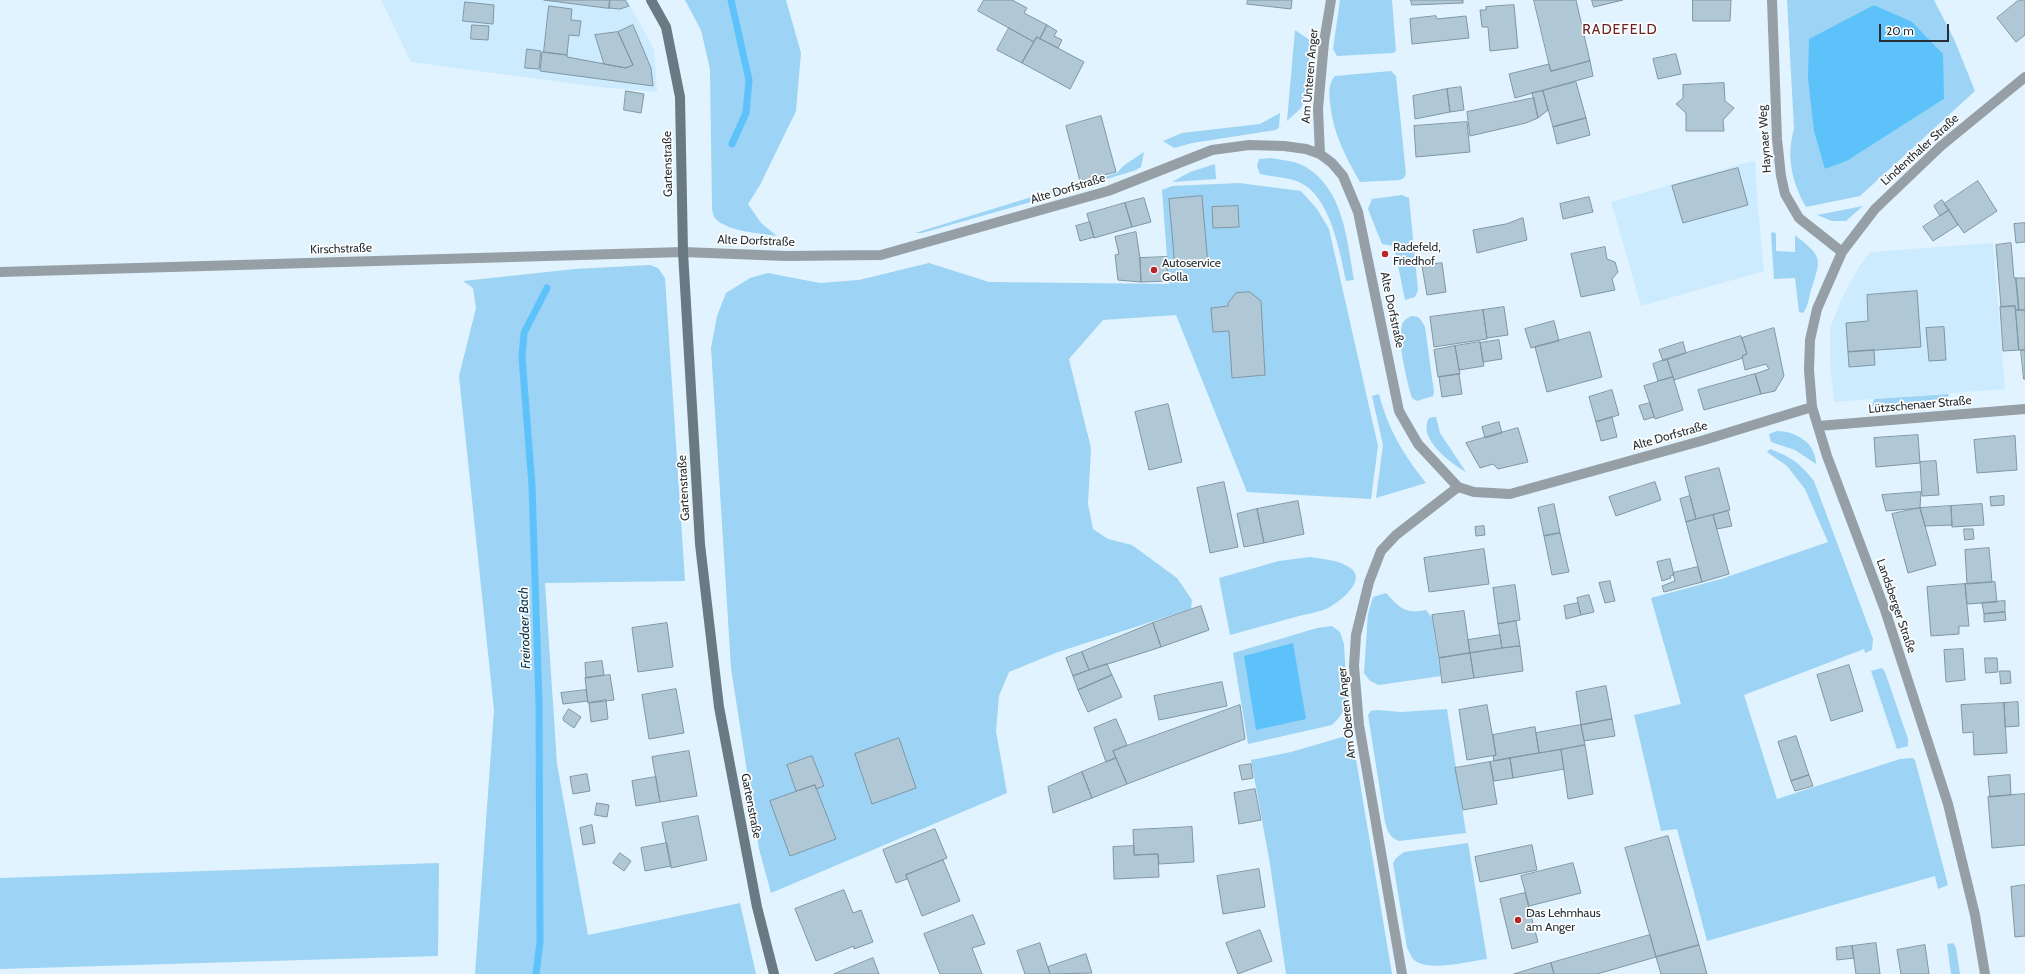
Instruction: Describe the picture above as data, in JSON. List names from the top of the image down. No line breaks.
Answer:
{"streets":{"main road":["Gartenstraße"],"street":["Am Unteren Anger","Haynaer Weg","Lindenthaler Straße","Alte Dorfstraße","Kirschstraße","Lützschenaer Straße","Landsberger Straße","Am Oberen Anger"]},"crossings":[["Am Unteren Anger","Alte Dorfstraße"],["Haynaer Weg","Lindenthaler Straße"],["Haynaer Weg","Landsberger Straße"],["Lindenthaler Straße","Landsberger Straße"],["Gartenstraße","Alte Dorfstraße"],["Gartenstraße","Kirschstraße"],["Alte Dorfstraße","Kirschstraße"],["Alte Dorfstraße","Landsberger Straße"],["Alte Dorfstraße","Am Oberen Anger"],["Lützschenaer Straße","Landsberger Straße"]],"districts":["RADEFELD"],"water":["Freirodaer Bach"],"places":["Radefeld, Friedhof","Autoservice Golla","Das Lehmhaus am Anger"],"scale_bar":"20 m"}
